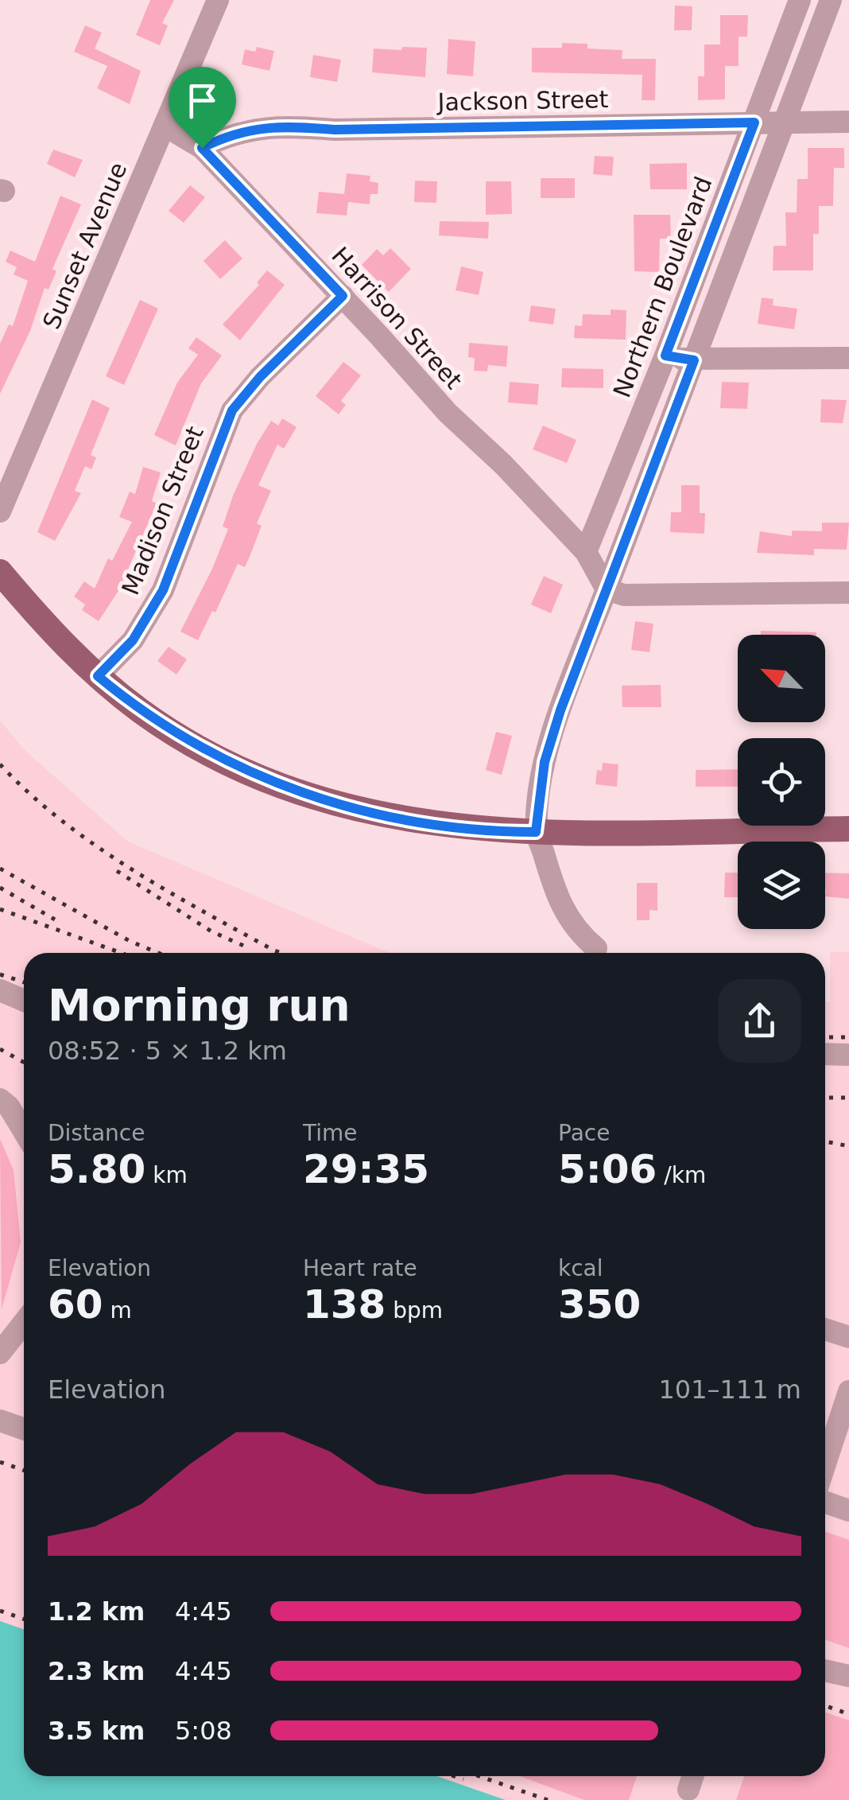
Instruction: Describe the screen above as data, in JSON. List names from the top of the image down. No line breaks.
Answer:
{"streets":{"street":["Jackson Street","Sunset Avenue","Northern Boulevard","Harrison Street","Madison Street"]},"crossings":[["Jackson Street","Northern Boulevard"],["Jackson Street","Harrison Street"],["Sunset Avenue","Harrison Street"],["Northern Boulevard","Harrison Street"],["Harrison Street","Madison Street"]],"north":"top left","page":{"heading":["Morning run","08:52 · 5 × 1.2 km"],"stats":[["Distance","5.80 km"],["Time","29:35"],["Pace","5:06 /km"],["Elevation","60 m"],["Heart rate","138 bpm"],["kcal","350"]],"chart":["Elevation","101–111 m"],"list":[{"name":"1.2 km","note":"4:45"},{"name":"2.3 km","note":"4:45"},{"name":"3.5 km","note":"5:08"}]}}
